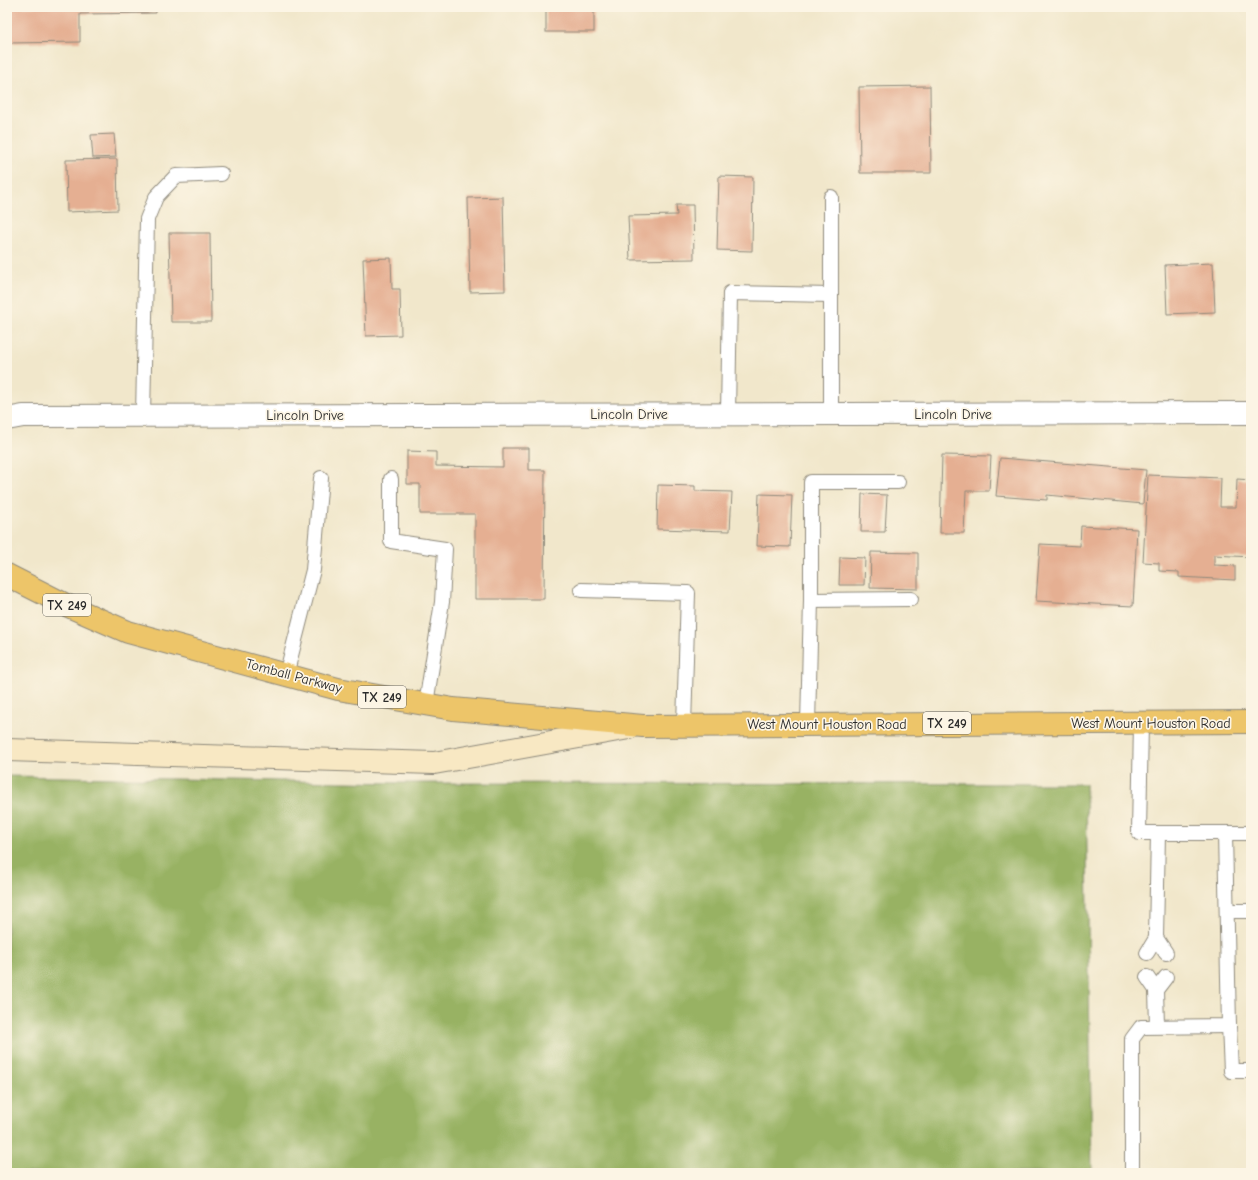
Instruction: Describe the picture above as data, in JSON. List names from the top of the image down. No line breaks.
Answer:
{"streets":{"main road":["TX 249","Tomball Parkway","West Mount Houston Road"],"street":["Lincoln Drive"]},"crossings":[["Tomball Parkway","West Mount Houston Road"]]}
